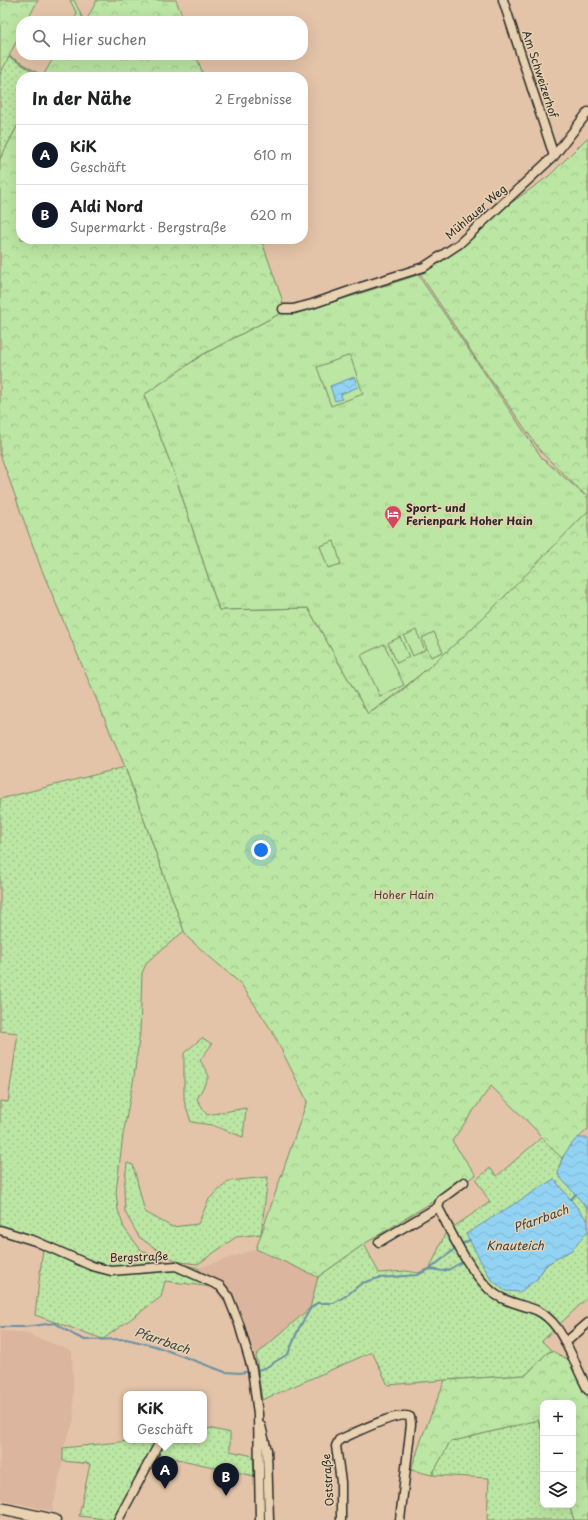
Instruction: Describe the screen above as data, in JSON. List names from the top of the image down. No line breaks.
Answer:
{"streets":{"street":["Am Schweizerhof","Mühlauer Weg","Bergstraße","Oststraße"]},"crossings":[["Am Schweizerhof","Mühlauer Weg"]],"water":["Pfarrbach","Knauteich"],"parks":["Hoher Hain"],"places":{"hotel":["Sport- und Ferienpark Hoher Hain"]},"page":{"search":"Hier suchen","heading":["In der Nähe","2 Ergebnisse"],"list":[{"mark":"A","name":"KiK","note":"Geschäft","value":"610 m"},{"mark":"B","name":"Aldi Nord","note":"Supermarkt · Bergstraße","value":"620 m"}],"popup":["KiK","Geschäft"],"map_buttons":["+","−"],"pins":["A","B"]}}
